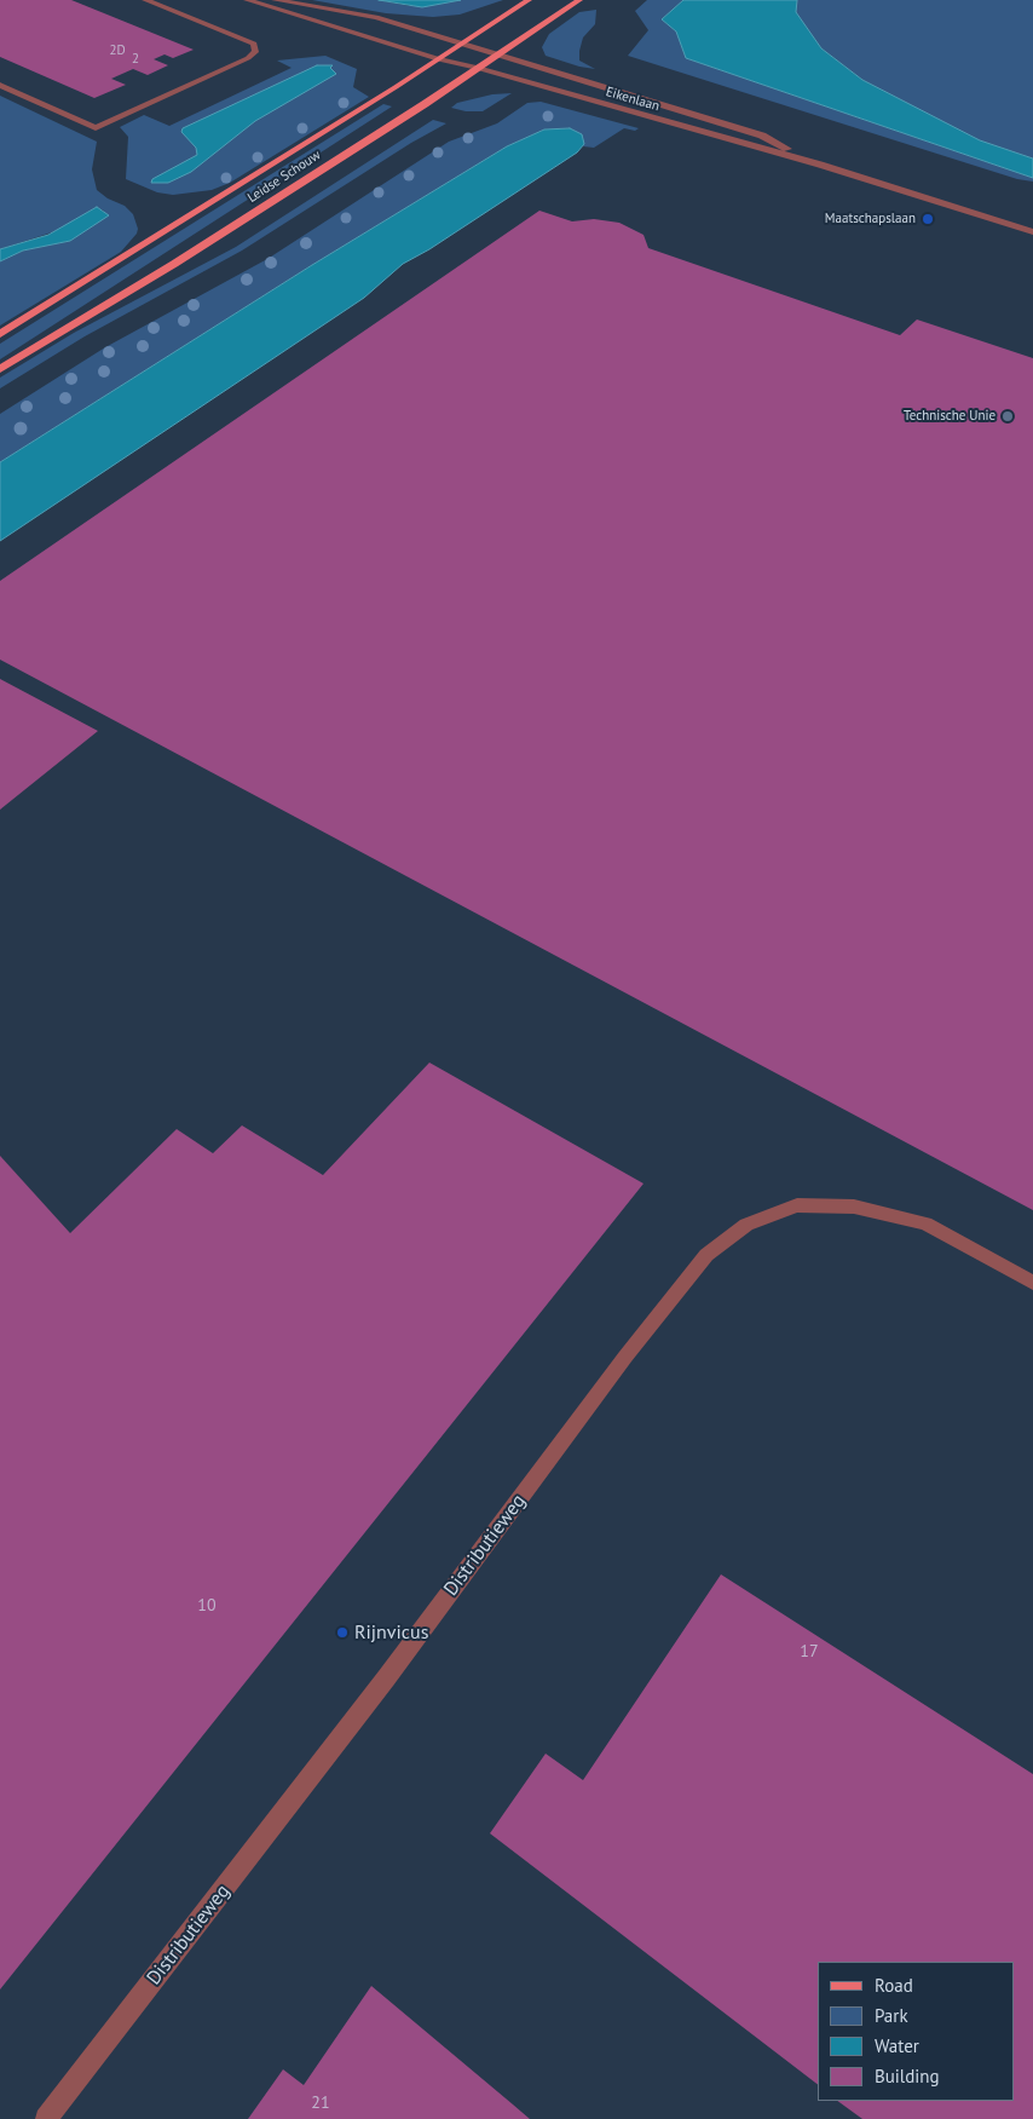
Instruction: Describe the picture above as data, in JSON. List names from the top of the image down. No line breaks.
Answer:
{"streets":{"main road":["Leidse Schouw"],"street":["Eikenlaan","Distributieweg"]},"crossings":[["Eikenlaan","Leidse Schouw"]],"places":["Maatschapslaan","Technische Unie","Rijnvicus"],"house_numbers":["2D","2","10","17","21"],"legend":["Road","Park","Water","Building"]}
